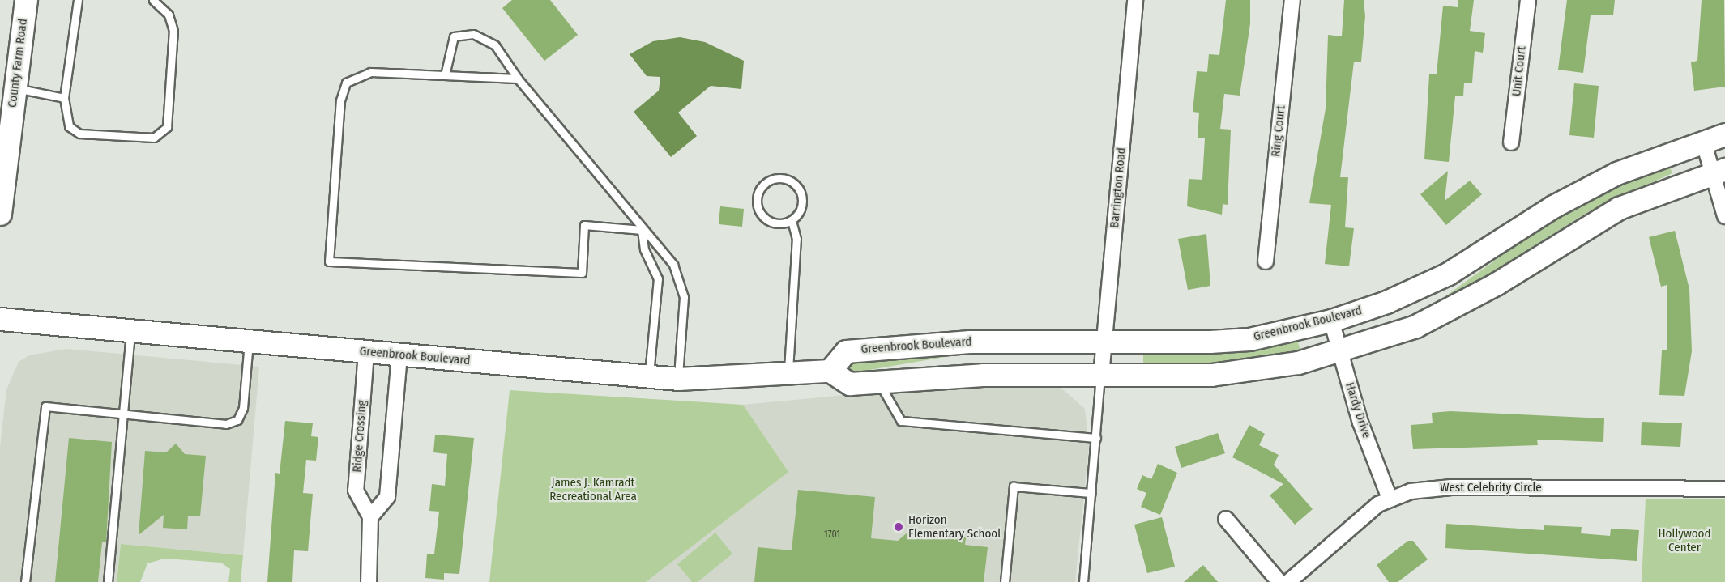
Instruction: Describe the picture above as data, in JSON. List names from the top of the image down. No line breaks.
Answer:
{"streets":{"main road":["County Farm Road","Greenbrook Boulevard"],"street":["Unit Court","Ring Court","Barrington Road","Hardy Drive","Ridge Crossing","West Celebrity Circle"]},"crossings":[["Barrington Road","Greenbrook Boulevard"],["Greenbrook Boulevard","Hardy Drive"],["Greenbrook Boulevard","Ridge Crossing"],["Hardy Drive","West Celebrity Circle"]],"parks":["James J. Kamradt Recreational Area","Hollywood Center"],"places":["Horizon Elementary School"],"house_numbers":["1701"]}
